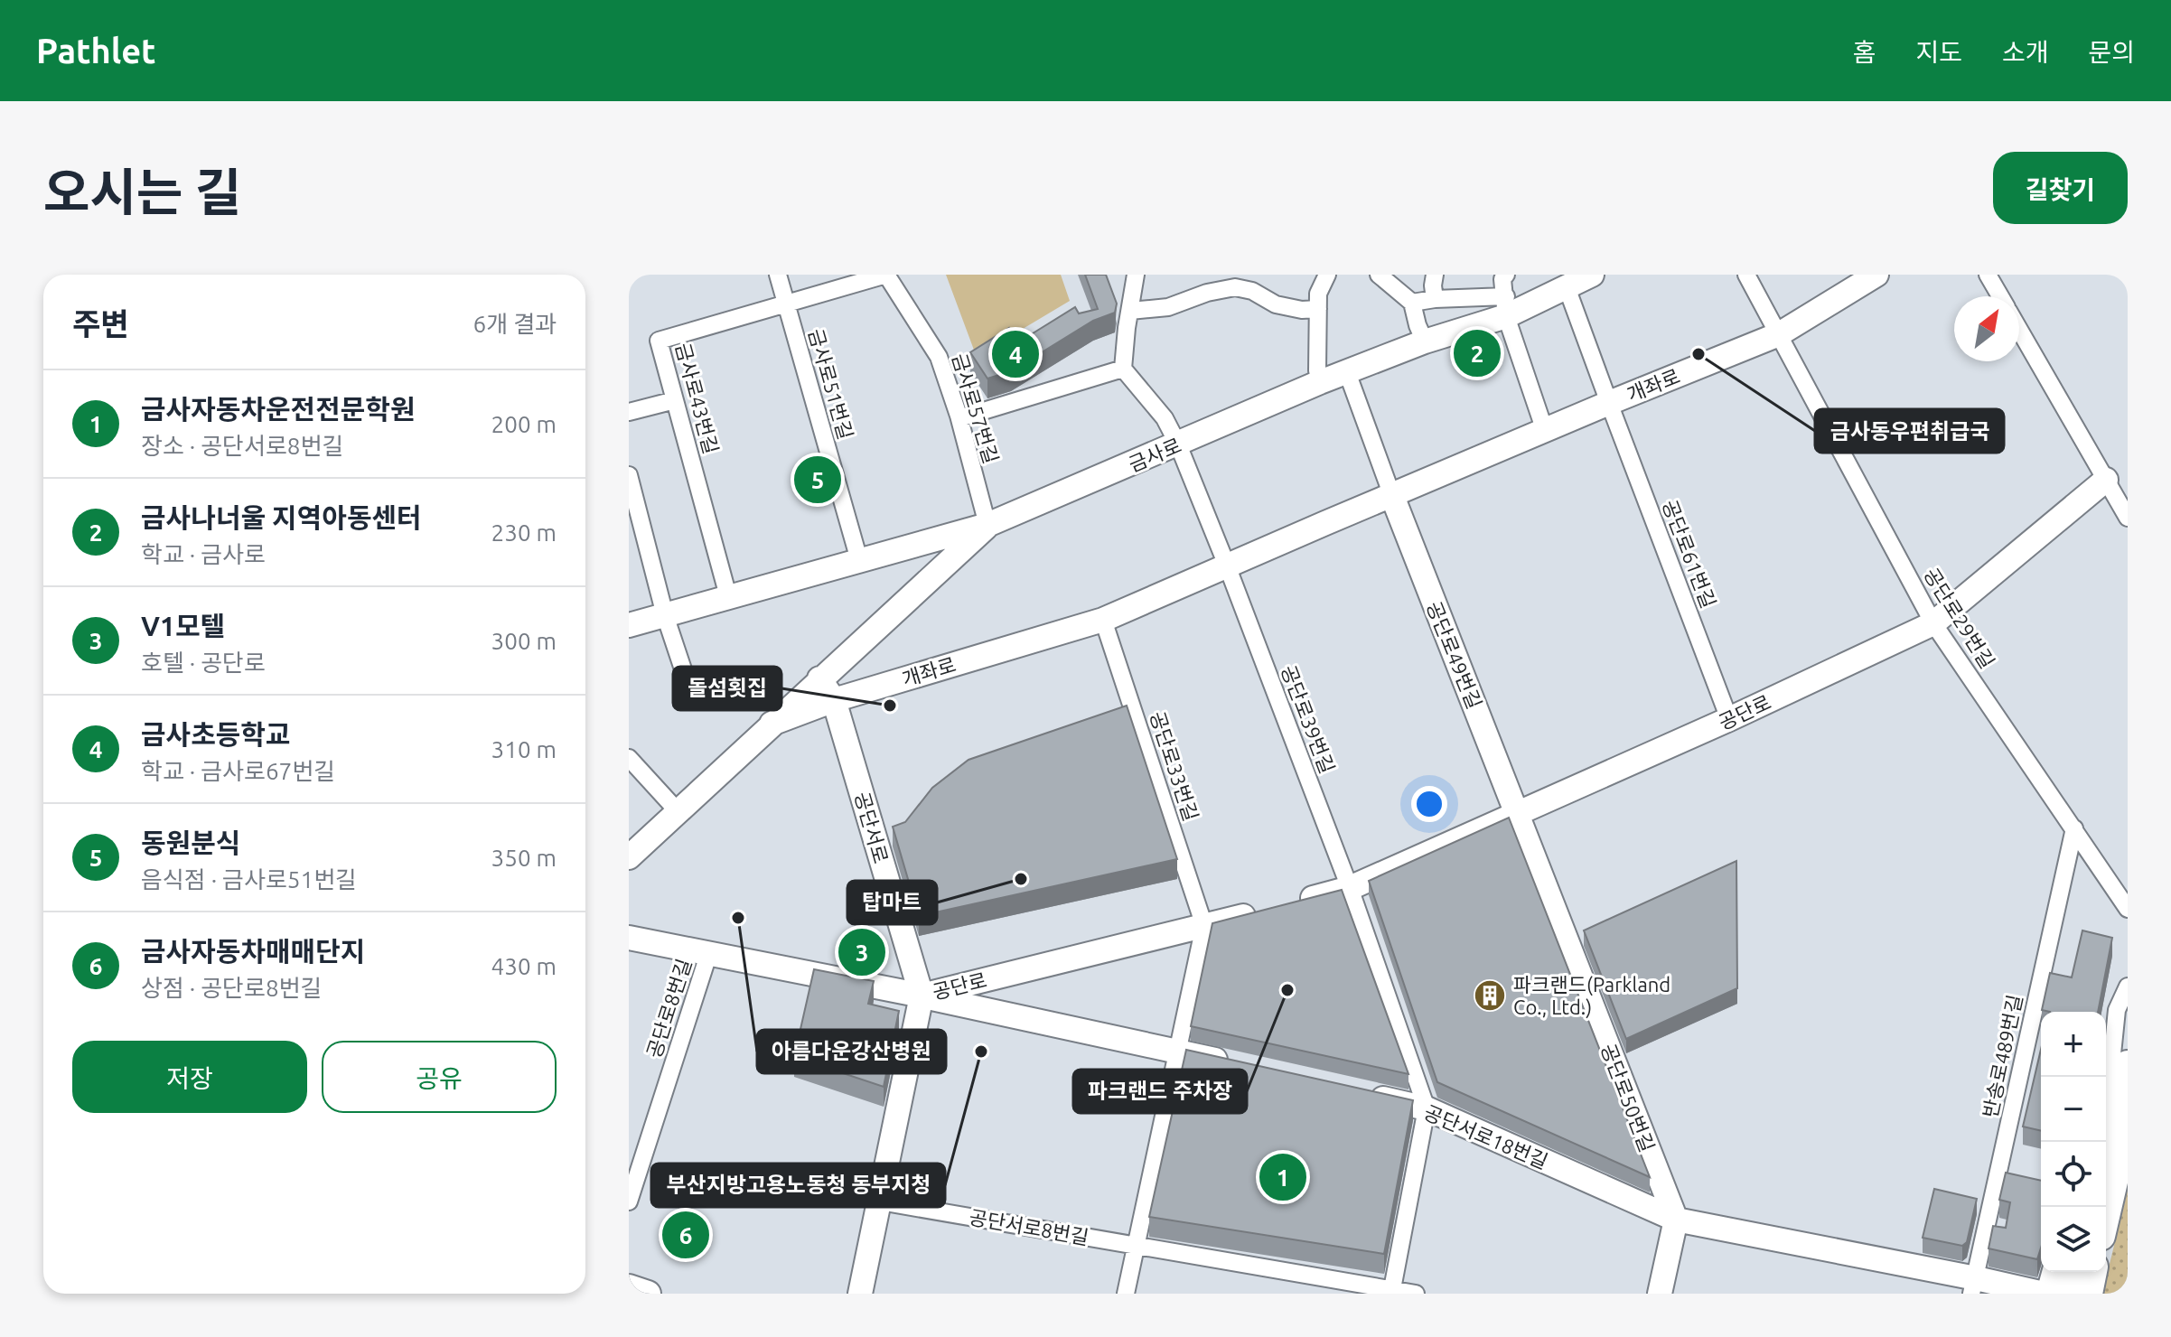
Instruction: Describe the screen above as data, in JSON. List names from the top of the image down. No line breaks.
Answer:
{"streets":{"street":["금사로51번길","개좌로","금사로43번길","금사로57번길","금사로","공단로61번길","공단로29번길","공단로49번길","공단로","공단로39번길","공단로33번길","공단서로","공단로8번길","반송로489번길","공단로50번길","공단서로18번길","공단서로8번길"]},"crossings":[["금사로51번길","금사로43번길"],["금사로51번길","금사로"],["개좌로","금사로"],["개좌로","공단로61번길"],["개좌로","공단로29번길"],["개좌로","공단로49번길"],["개좌로","공단로39번길"],["개좌로","공단로33번길"],["개좌로","공단서로"],["금사로43번길","금사로"],["금사로57번길","금사로"],["금사로","공단서로"],["공단로61번길","공단로"],["공단로29번길","공단로"],["공단로29번길","반송로489번길"],["공단로49번길","공단로"],["공단로49번길","공단로50번길"],["공단로","공단로39번길"],["공단로","공단로33번길"],["공단로","공단서로"],["공단로","공단로8번길"],["공단로","공단로50번길"],["공단서로","공단서로8번길"],["반송로489번길","공단서로18번길"],["공단로50번길","공단서로18번길"]],"places":{"other":["금사동우편취급국","돌섬횟집","탑마트","아름다운강산병원","파크랜드 주차장","부산지방고용노동청 동부지청"],"building":["파크랜드(Parkland Co., Ltd.)"]},"north":"top right","page":{"header":"Pathlet","nav":["홈","지도","소개","문의"],"title":"오시는 길","buttons":["길찾기",["저장","공유"]],"heading":["주변","6개 결과"],"pins":["2","4","5","3","1","6"],"list":[{"mark":"1","name":"금사자동차운전전문학원","note":"장소 · 공단서로8번길","value":"200 m"},{"mark":"2","name":"금사나너울 지역아동센터","note":"학교 · 금사로","value":"230 m"},{"mark":"3","name":"V1모텔","note":"호텔 · 공단로","value":"300 m"},{"mark":"4","name":"금사초등학교","note":"학교 · 금사로67번길","value":"310 m"},{"mark":"5","name":"동원분식","note":"음식점 · 금사로51번길","value":"350 m"},{"mark":"6","name":"금사자동차매매단지","note":"상점 · 공단로8번길","value":"430 m"}],"map_buttons":["+","−"]}}
